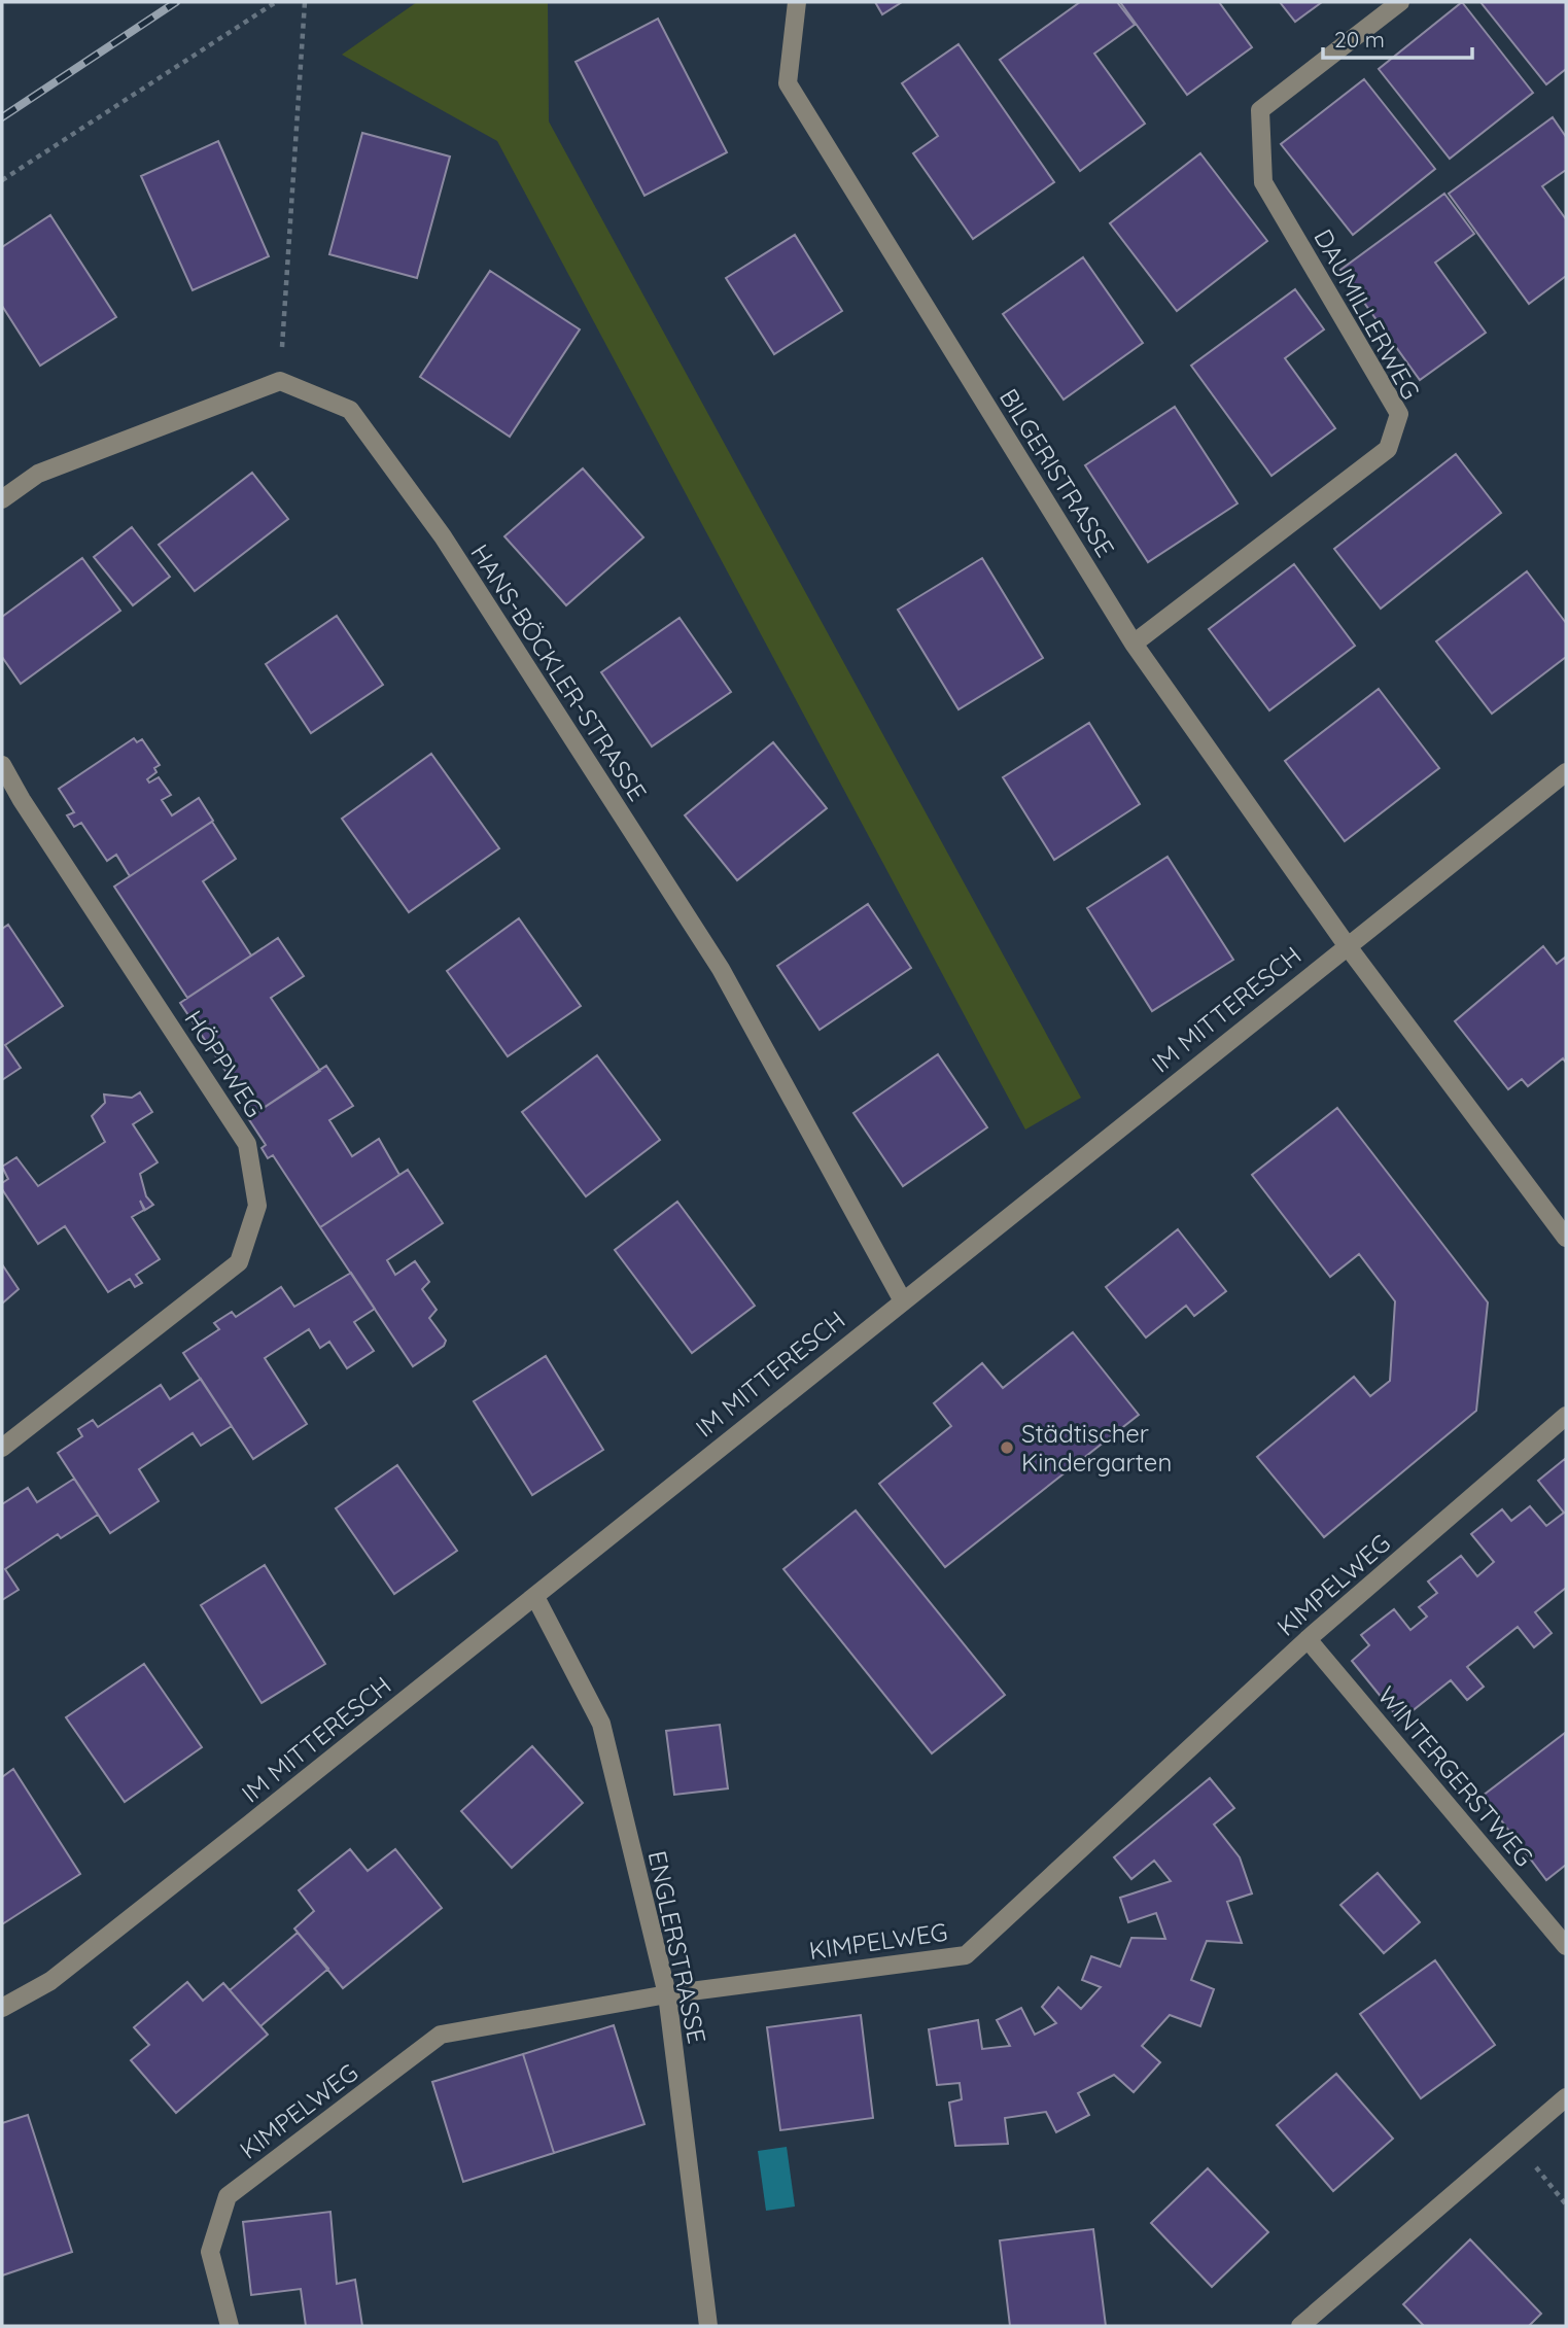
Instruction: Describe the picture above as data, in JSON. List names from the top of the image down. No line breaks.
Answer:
{"streets":{"street":["DAUMILLERWEG","BILGERISTRASSE","HANS-BÖCKLER-STRASSE","IM MITTERESCH","HÖPPWEG","KIMPELWEG","WINTERGERSTWEG","ENGLERSTRASSE"]},"crossings":[["DAUMILLERWEG","BILGERISTRASSE"],["BILGERISTRASSE","IM MITTERESCH"],["HANS-BÖCKLER-STRASSE","IM MITTERESCH"],["IM MITTERESCH","ENGLERSTRASSE"],["KIMPELWEG","WINTERGERSTWEG"],["KIMPELWEG","ENGLERSTRASSE"]],"places":["Städtischer Kindergarten"],"scale_bar":"20 m"}
